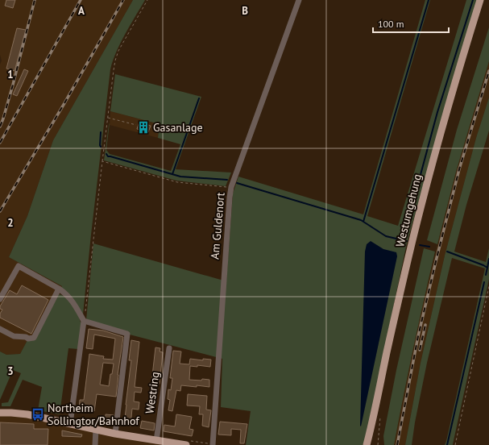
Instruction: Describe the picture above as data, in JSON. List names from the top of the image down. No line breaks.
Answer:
{"streets":{"main road":["Westumgehung"],"street":["Am Guldenort","Westring"]},"places":{"building":["Gasanlage"],"bus stop":["Northeim Sollingtor/Bahnhof"]},"scale_bar":"100 m","grid":{"columns":["A","B"],"rows":["1","2","3"]}}
